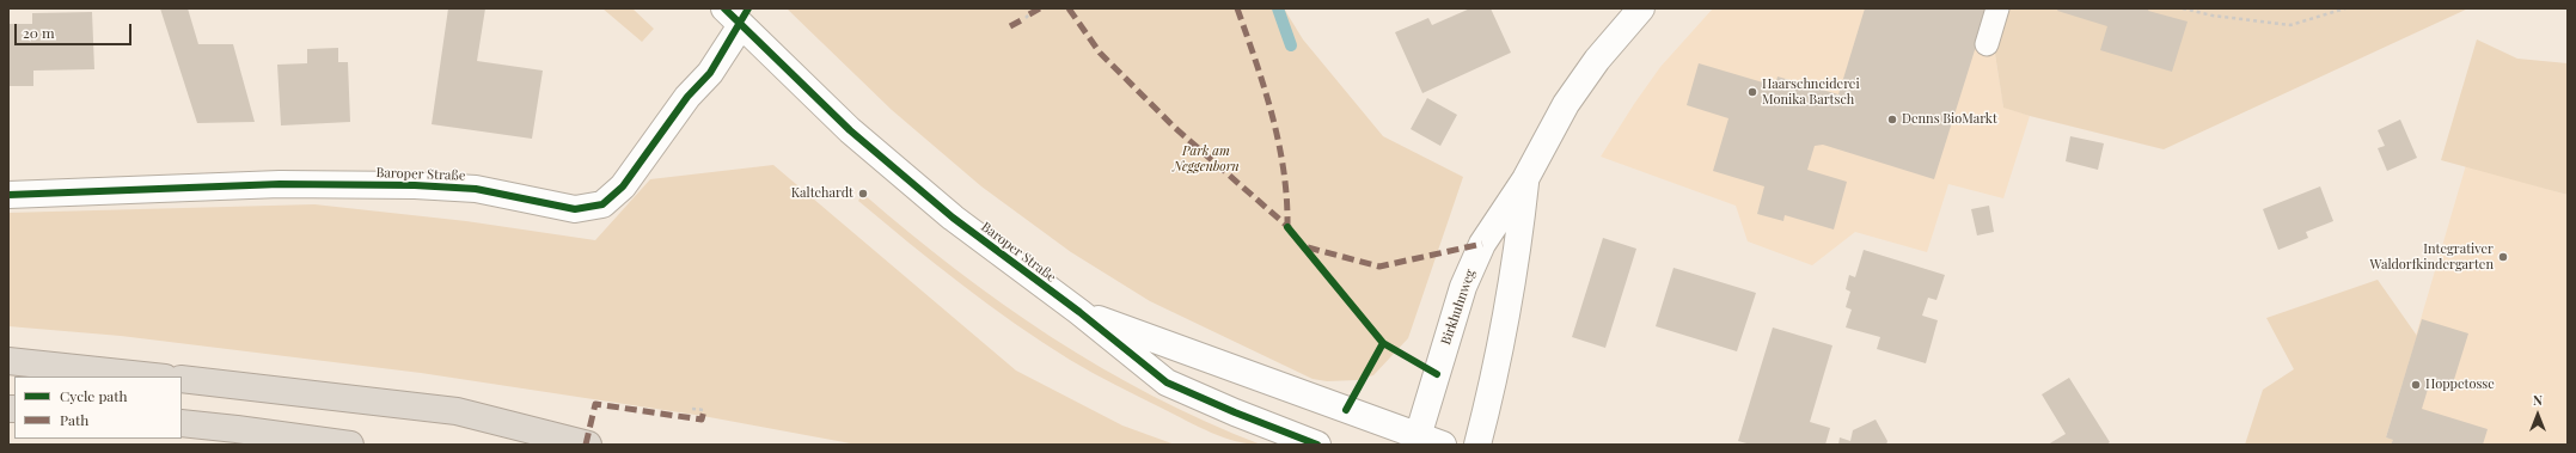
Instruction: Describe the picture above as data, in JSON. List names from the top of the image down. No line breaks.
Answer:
{"streets":{"street":["Baroper Straße","Birkhuhnweg"]},"crossings":[["Baroper Straße","Birkhuhnweg"]],"parks":["Park am Neggenborn"],"places":["Haarschneiderei Monika Bartsch","Denns BioMarkt","Kaltehardt","Integrativer Waldorfkindergarten","Hoppetosse"],"legend":["Cycle path","Path"],"scale_bar":"20 m","north":"top"}
